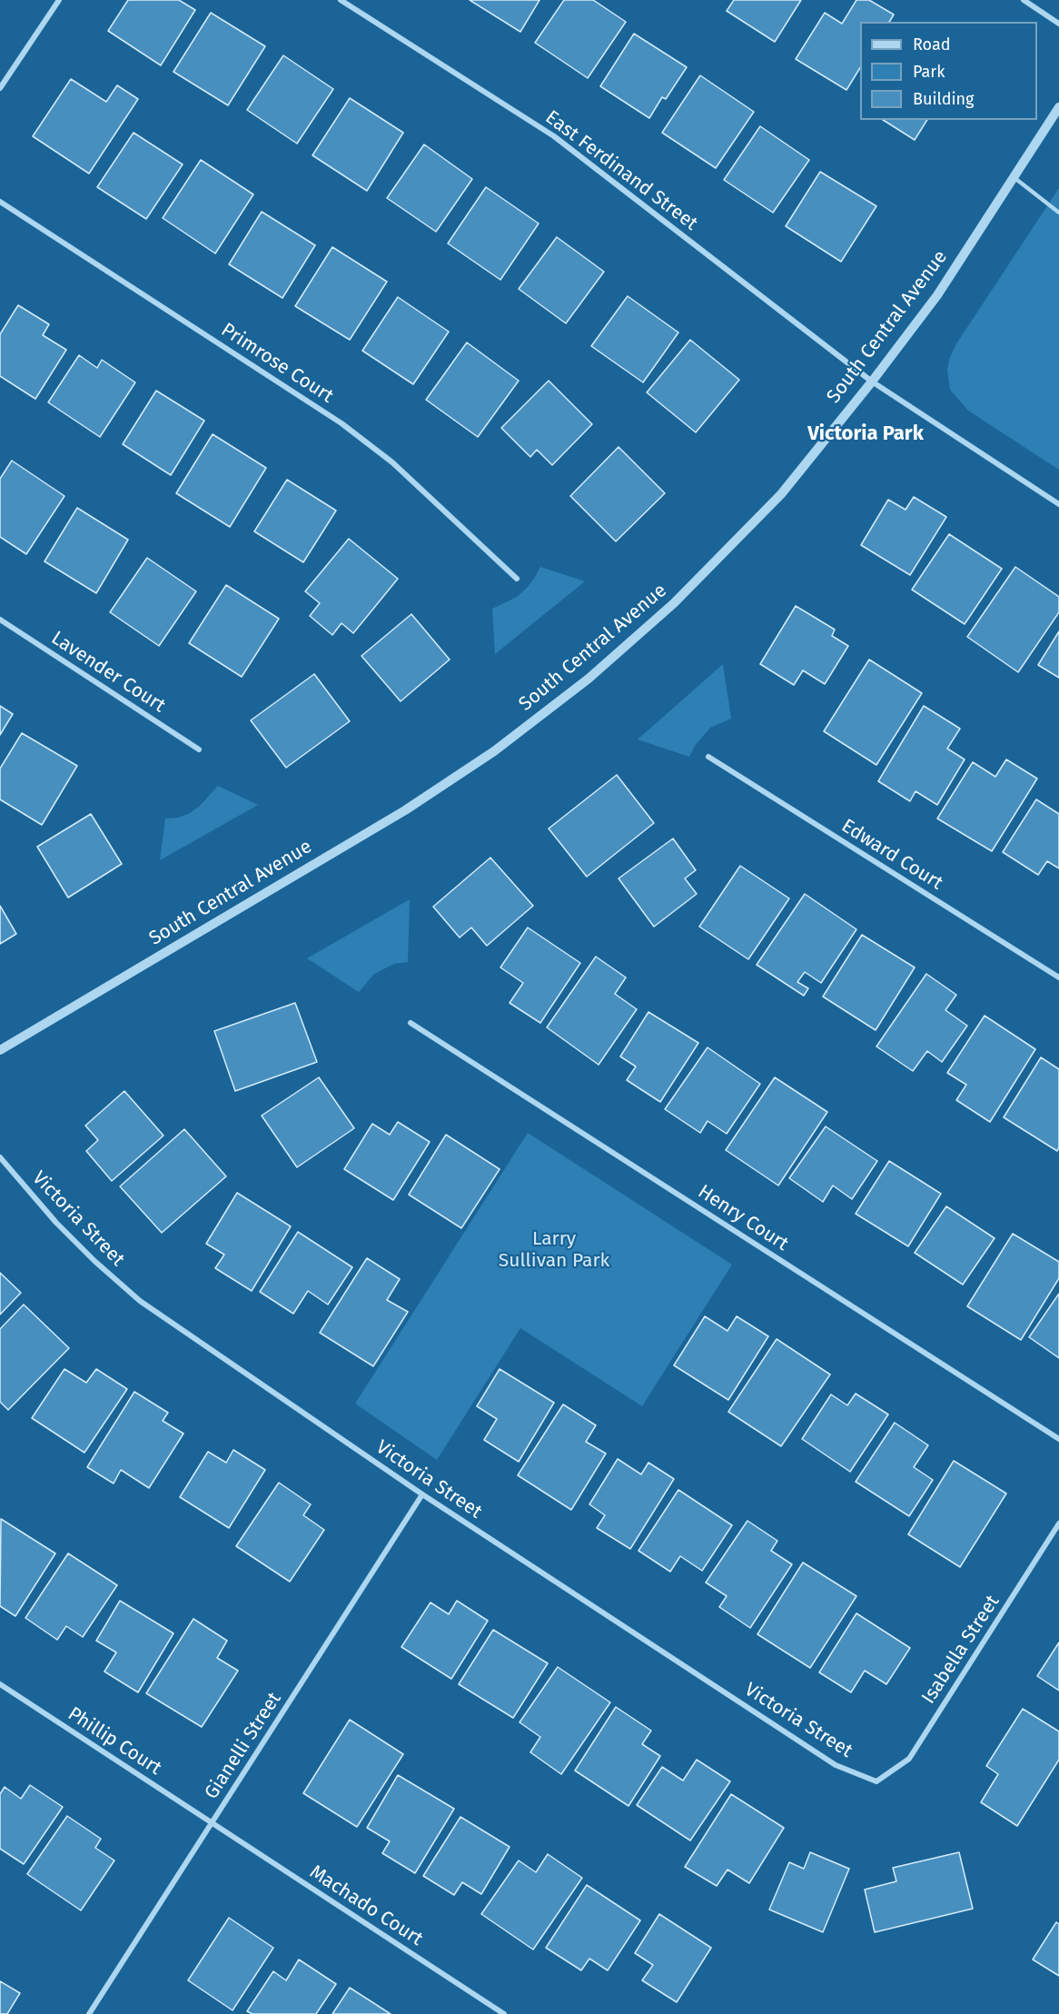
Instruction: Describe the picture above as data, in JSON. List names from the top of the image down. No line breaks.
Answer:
{"streets":{"street":["East Ferdinand Street","South Central Avenue","Primrose Court","Lavender Court","Edward Court","Henry Court","Victoria Street","Isabella Street","Phillip Court","Gianelli Street","Machado Court"]},"crossings":[["East Ferdinand Street","South Central Avenue"],["Victoria Street","Isabella Street"],["Victoria Street","Gianelli Street"],["Phillip Court","Gianelli Street"],["Phillip Court","Machado Court"],["Gianelli Street","Machado Court"]],"districts":["Victoria Park"],"parks":["Larry Sullivan Park"],"legend":["Road","Park","Building"]}
